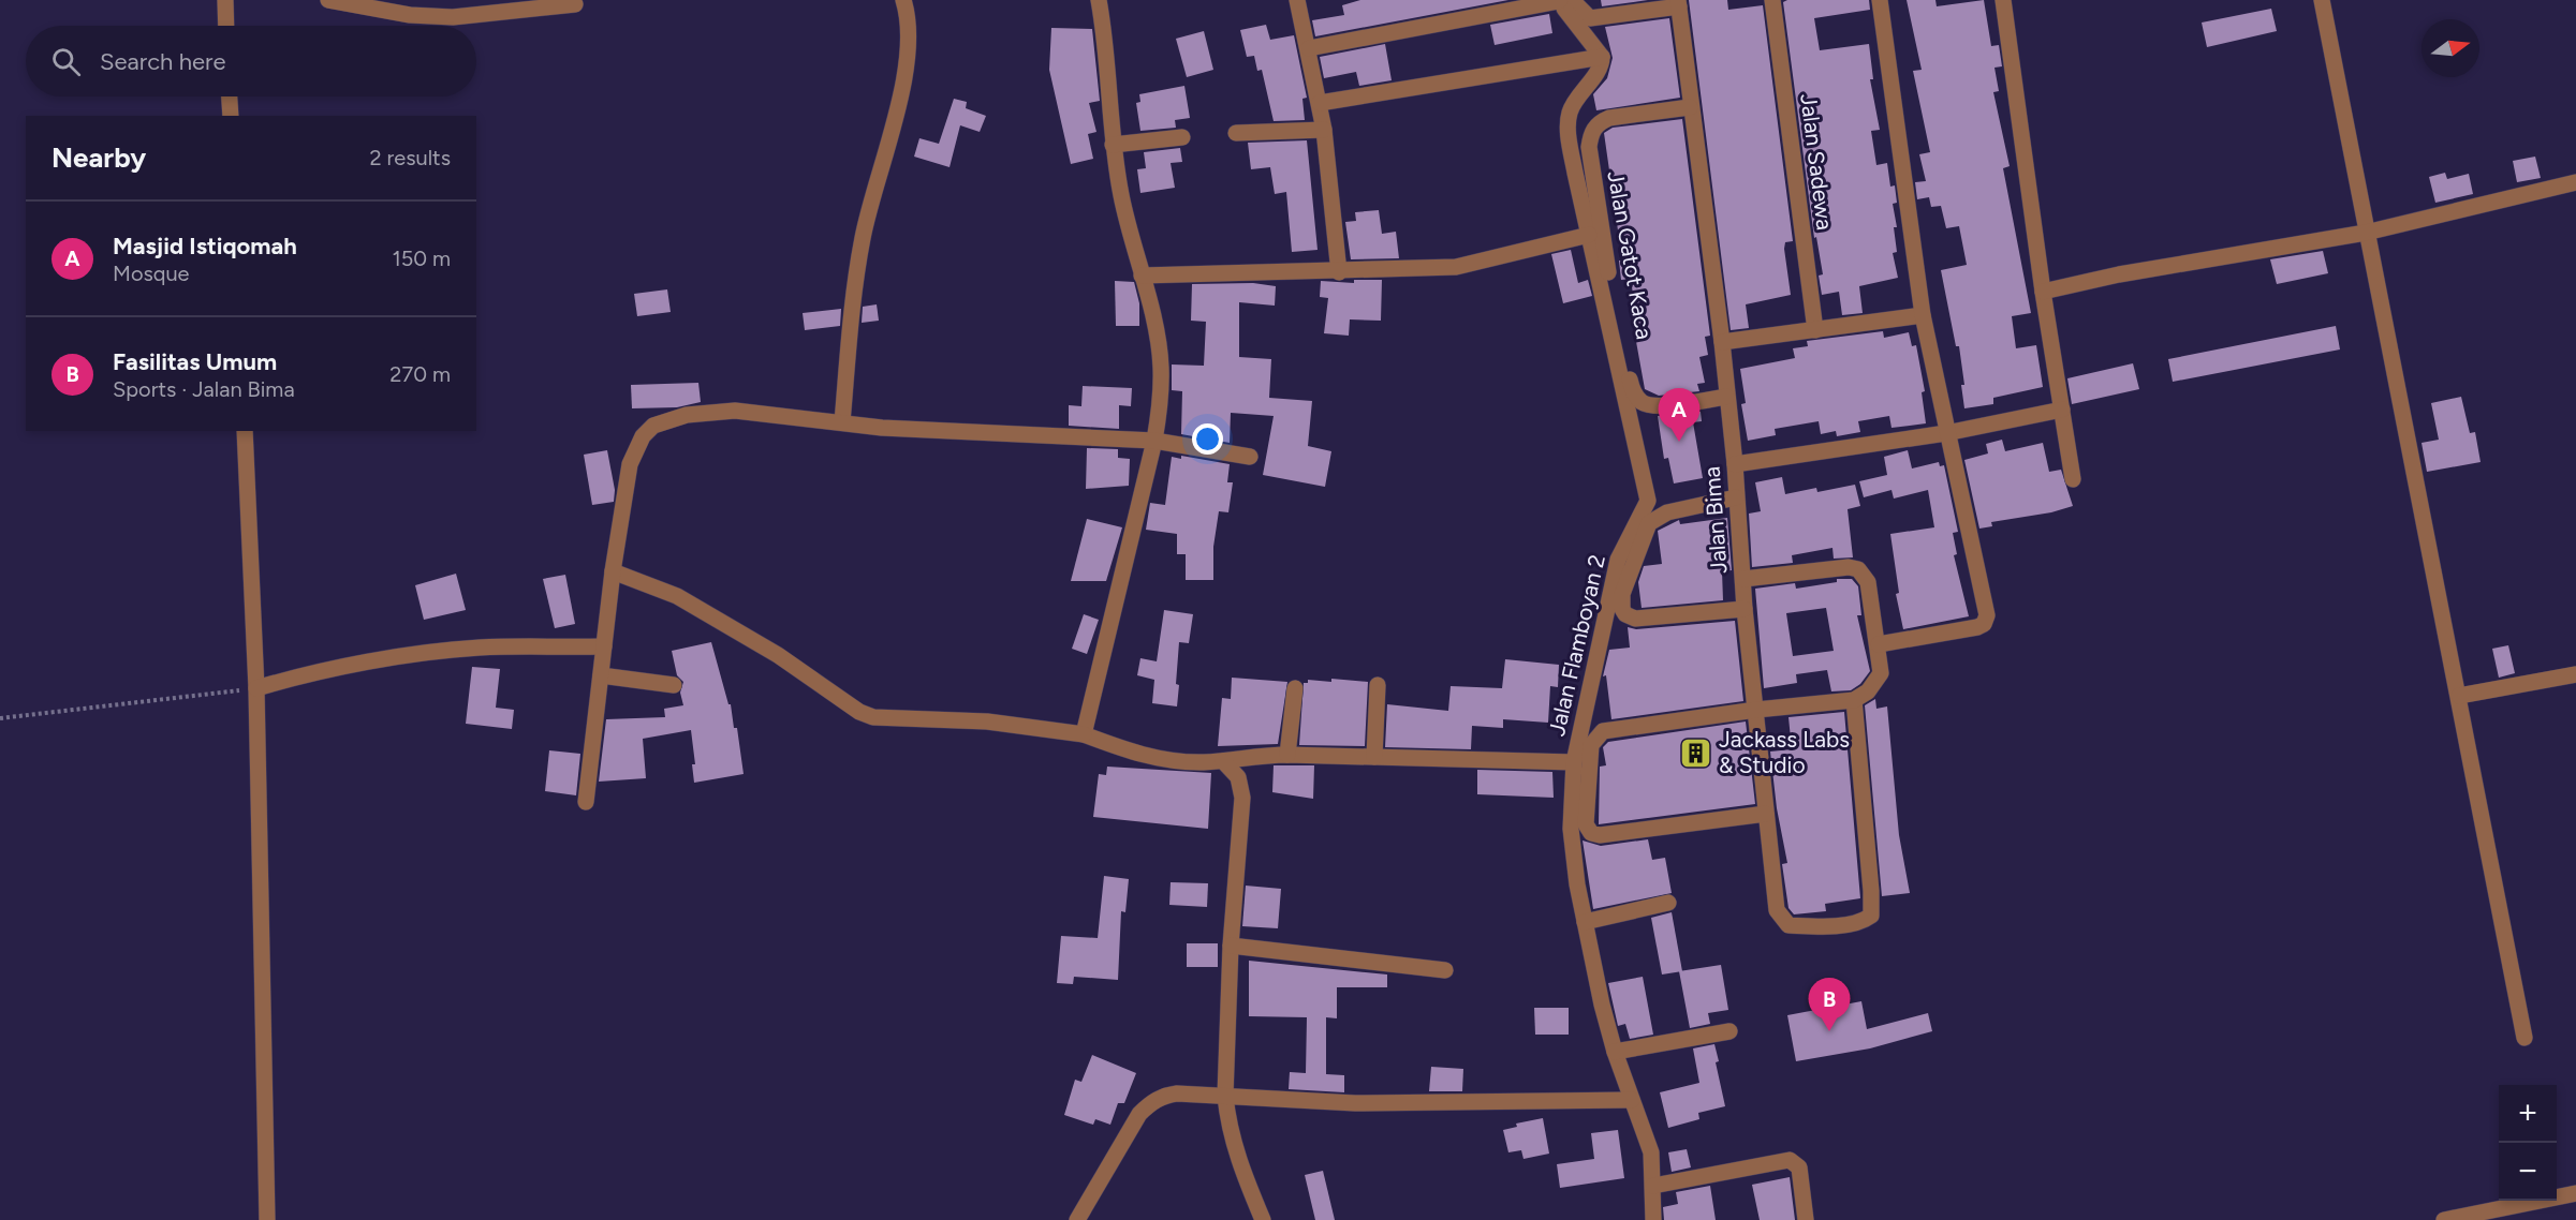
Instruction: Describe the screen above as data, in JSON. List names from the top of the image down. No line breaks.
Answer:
{"streets":{"street":["Jalan Sadewa","Jalan Gatot Kaca","Jalan Bima","Jalan Flamboyan 2"]},"crossings":[["Jalan Gatot Kaca","Jalan Bima"]],"places":{"building":["Jackass Labs & Studio"]},"north":"right","page":{"search":"Search here","heading":["Nearby","2 results"],"list":[{"mark":"A","name":"Masjid Istiqomah","note":"Mosque","value":"150 m"},{"mark":"B","name":"Fasilitas Umum","note":"Sports · Jalan Bima","value":"270 m"}],"pins":["A","B"],"map_buttons":["+","−"]}}
